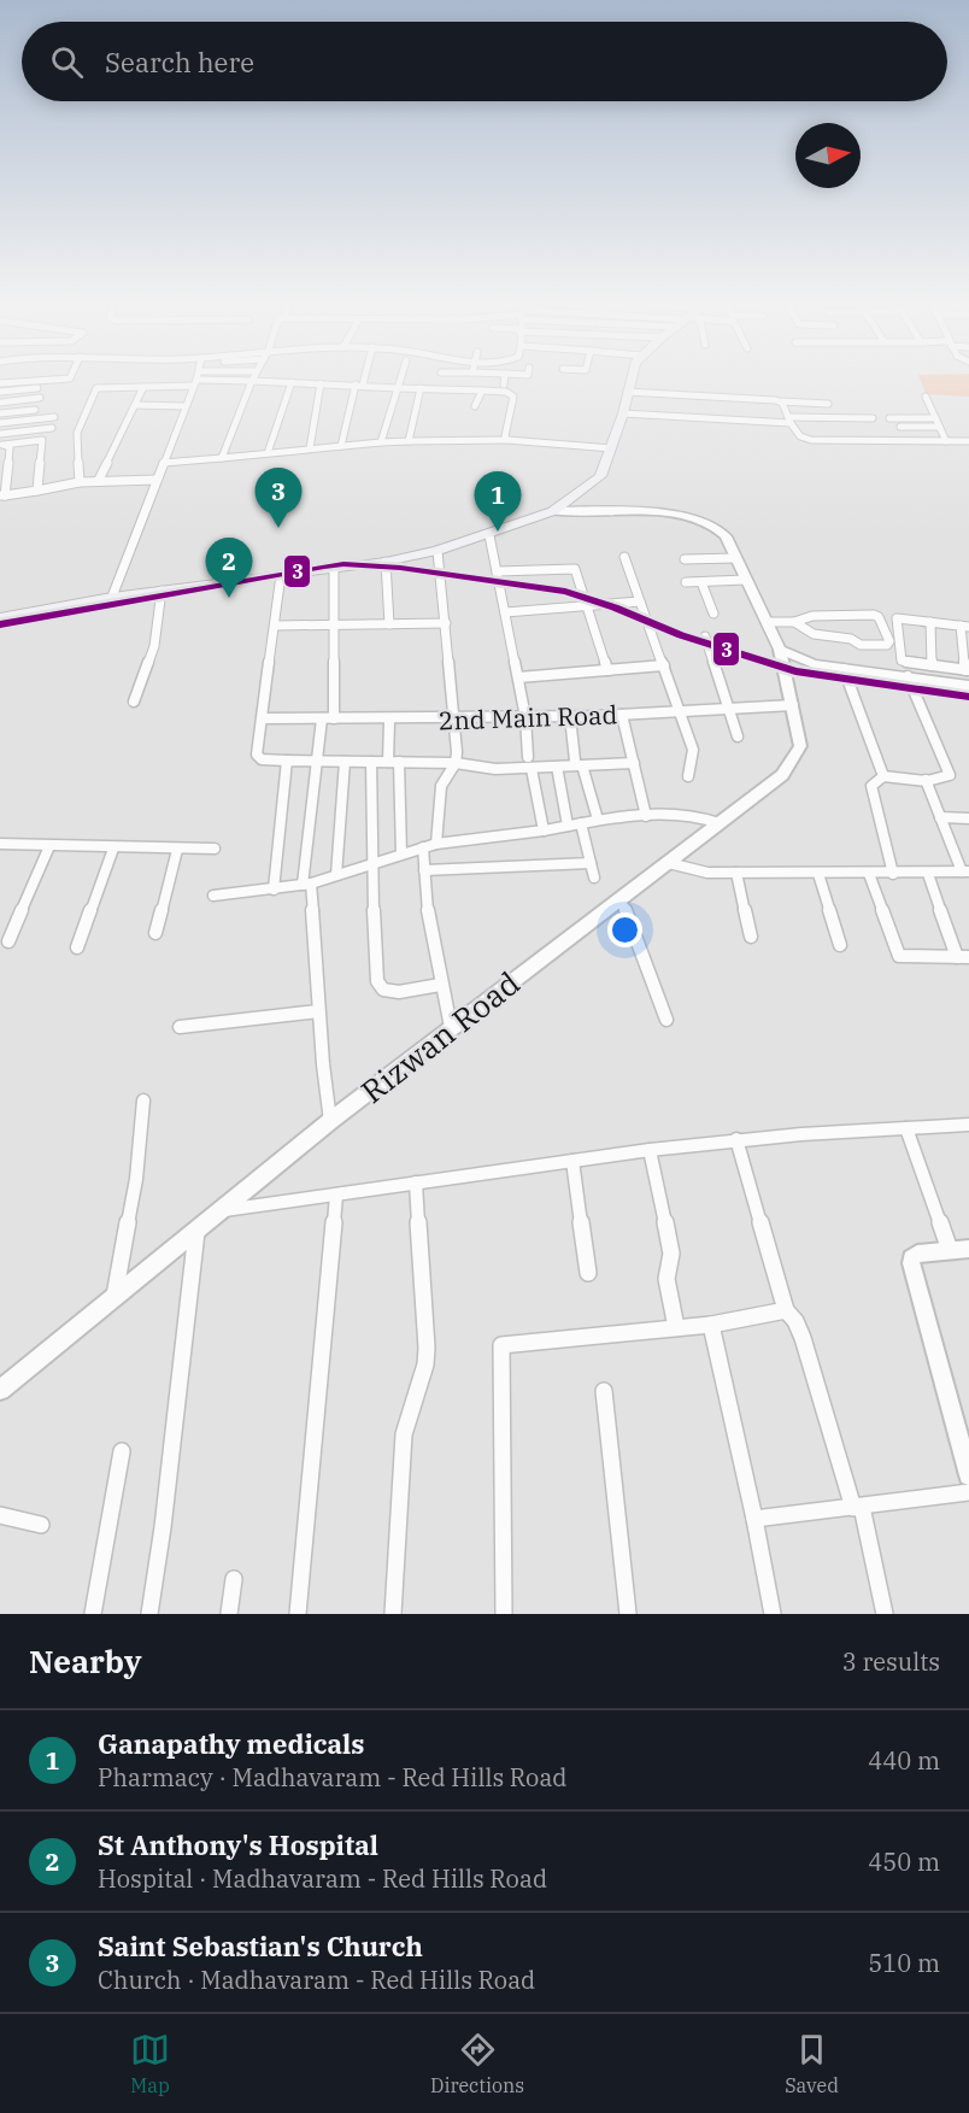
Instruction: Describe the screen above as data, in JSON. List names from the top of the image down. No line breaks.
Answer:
{"streets":{"street":["2nd Main Road","Rizwan Road"]},"crossings":[["2nd Main Road","Rizwan Road"]],"lines":["metro line 3"],"north":"right","page":{"search":"Search here","pins":["3","1","2"],"heading":["Nearby","3 results"],"list":[{"mark":"1","name":"Ganapathy medicals","note":"Pharmacy · Madhavaram - Red Hills Road","value":"440 m"},{"mark":"2","name":"St Anthony's Hospital","note":"Hospital · Madhavaram - Red Hills Road","value":"450 m"},{"mark":"3","name":"Saint Sebastian's Church","note":"Church · Madhavaram - Red Hills Road","value":"510 m"}],"nav":["Map","Directions","Saved"]}}
